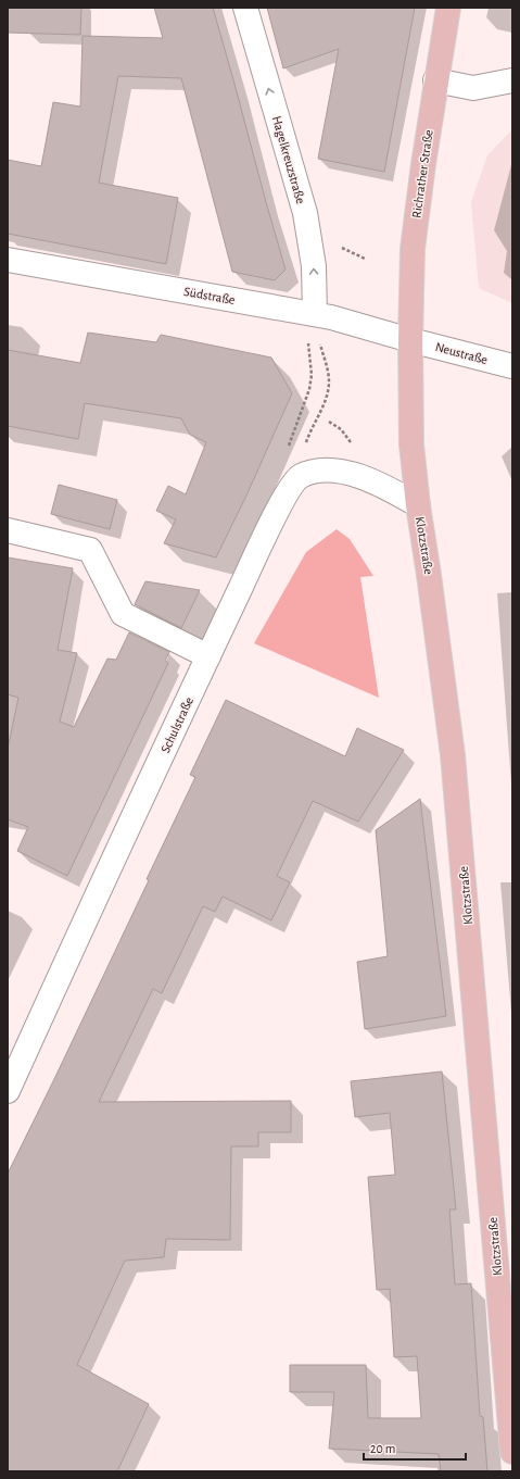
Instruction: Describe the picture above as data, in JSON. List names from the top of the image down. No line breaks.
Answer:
{"streets":{"main road":["Richrather Straße","Klotzstraße"],"street":["Hagelkreuzstraße","Südstraße","Neustraße","Schulstraße"]},"crossings":[["Hagelkreuzstraße","Südstraße"],["Richrather Straße","Südstraße"],["Richrather Straße","Neustraße"],["Richrather Straße","Klotzstraße"],["Südstraße","Neustraße"],["Südstraße","Klotzstraße"],["Neustraße","Klotzstraße"]],"one_way":["Hagelkreuzstraße"],"scale_bar":"20 m"}
